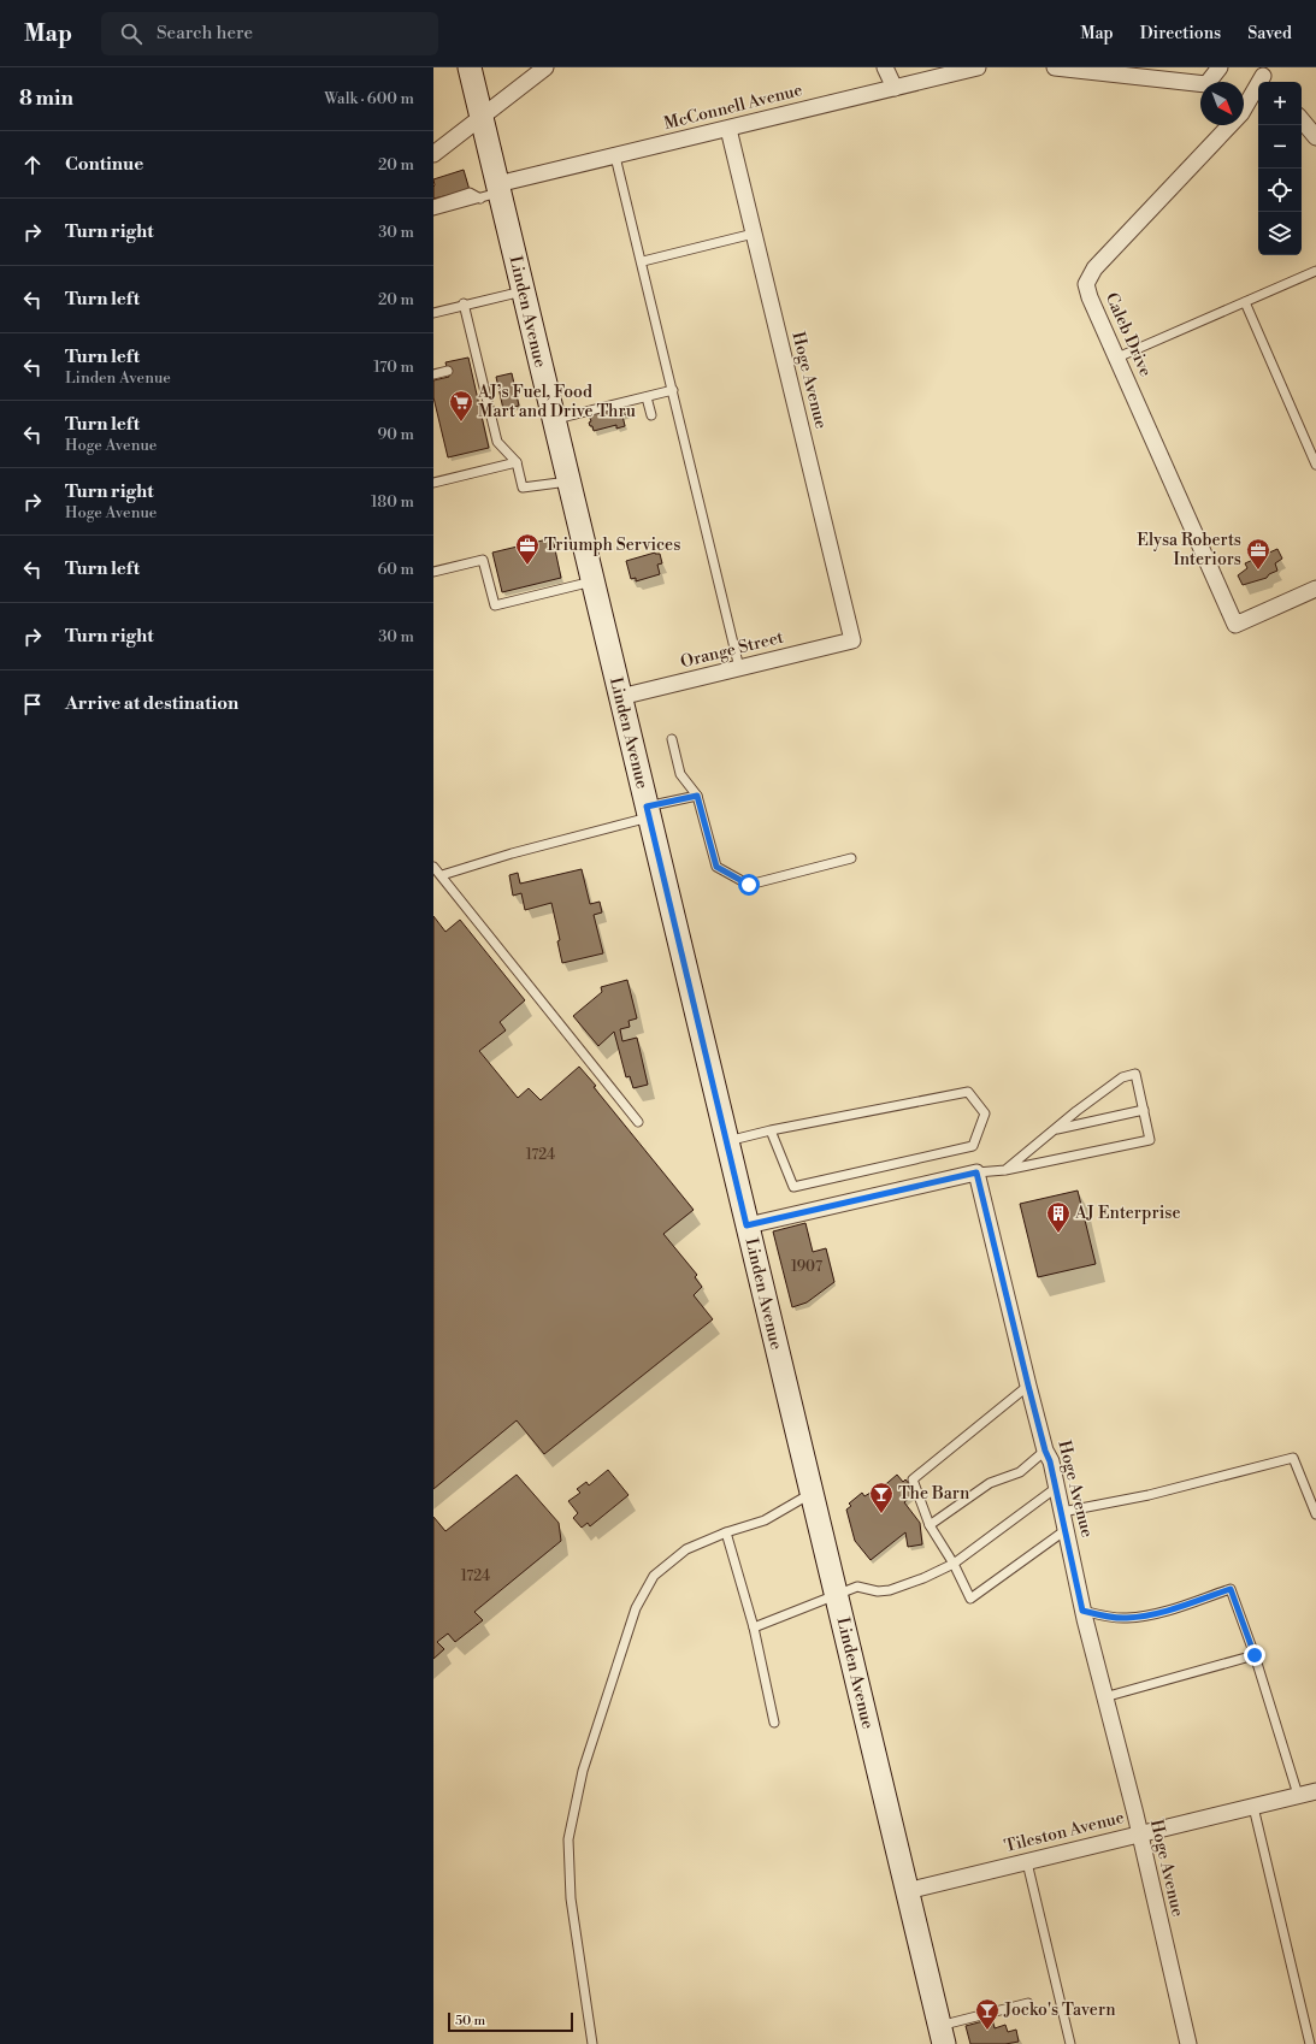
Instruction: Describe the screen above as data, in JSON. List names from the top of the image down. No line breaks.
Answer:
{"streets":{"street":["McConnell Avenue","Linden Avenue","Caleb Drive","Hoge Avenue","Orange Street","Tileston Avenue"]},"crossings":[["McConnell Avenue","Linden Avenue"],["McConnell Avenue","Hoge Avenue"],["Linden Avenue","Orange Street"],["Linden Avenue","Tileston Avenue"],["Hoge Avenue","Orange Street"],["Hoge Avenue","Tileston Avenue"]],"places":{"supermarket":["AJ’s Fuel, Food Mart and Drive Thru"],"office":["Triumph Services","Elysa Roberts Interiors"],"building":["AJ Enterprise"],"bar":["The Barn","Jocko's Tavern"]},"house_numbers":["1724","1907","1724"],"scale_bar":"50 m","north":"bottom right","page":{"header":"Map","search":"Search here","nav":["Map","Directions","Saved"],"heading":["8 min","Walk · 600 m"],"map_buttons":["+","−"],"list":[["Continue","20 m"],["Turn right","30 m"],["Turn left","20 m"],["Turn left","Linden Avenue","170 m"],["Turn left","Hoge Avenue","90 m"],["Turn right","Hoge Avenue","180 m"],["Turn left","60 m"],["Turn right","30 m"],"Arrive at destination"],"scale":"50 m"}}
